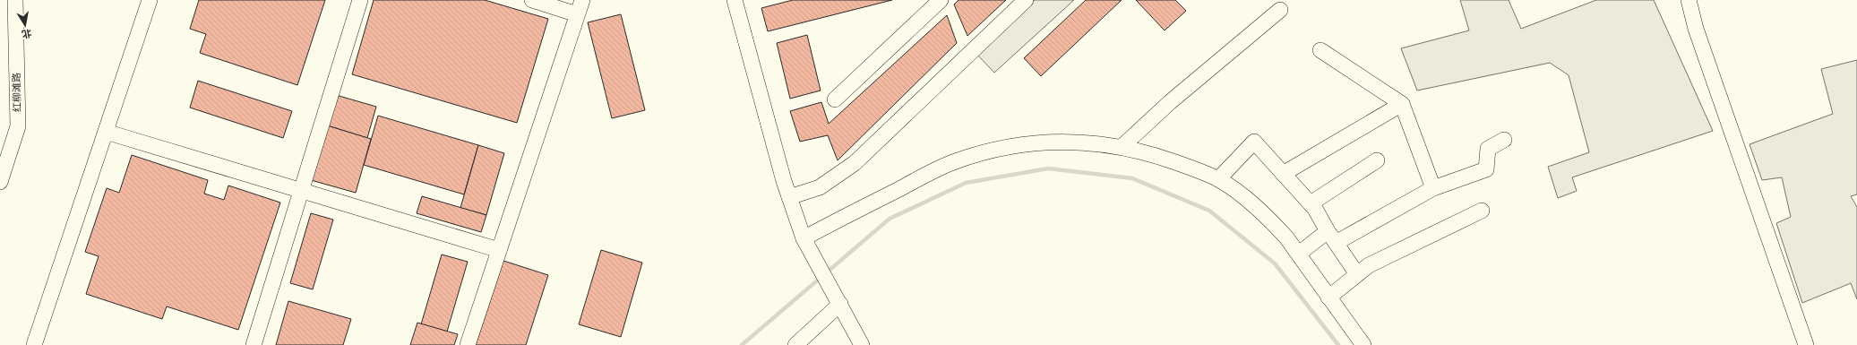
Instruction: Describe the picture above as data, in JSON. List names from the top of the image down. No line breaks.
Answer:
{"streets":{"street":["红柳滩路"]},"north":"bottom"}
